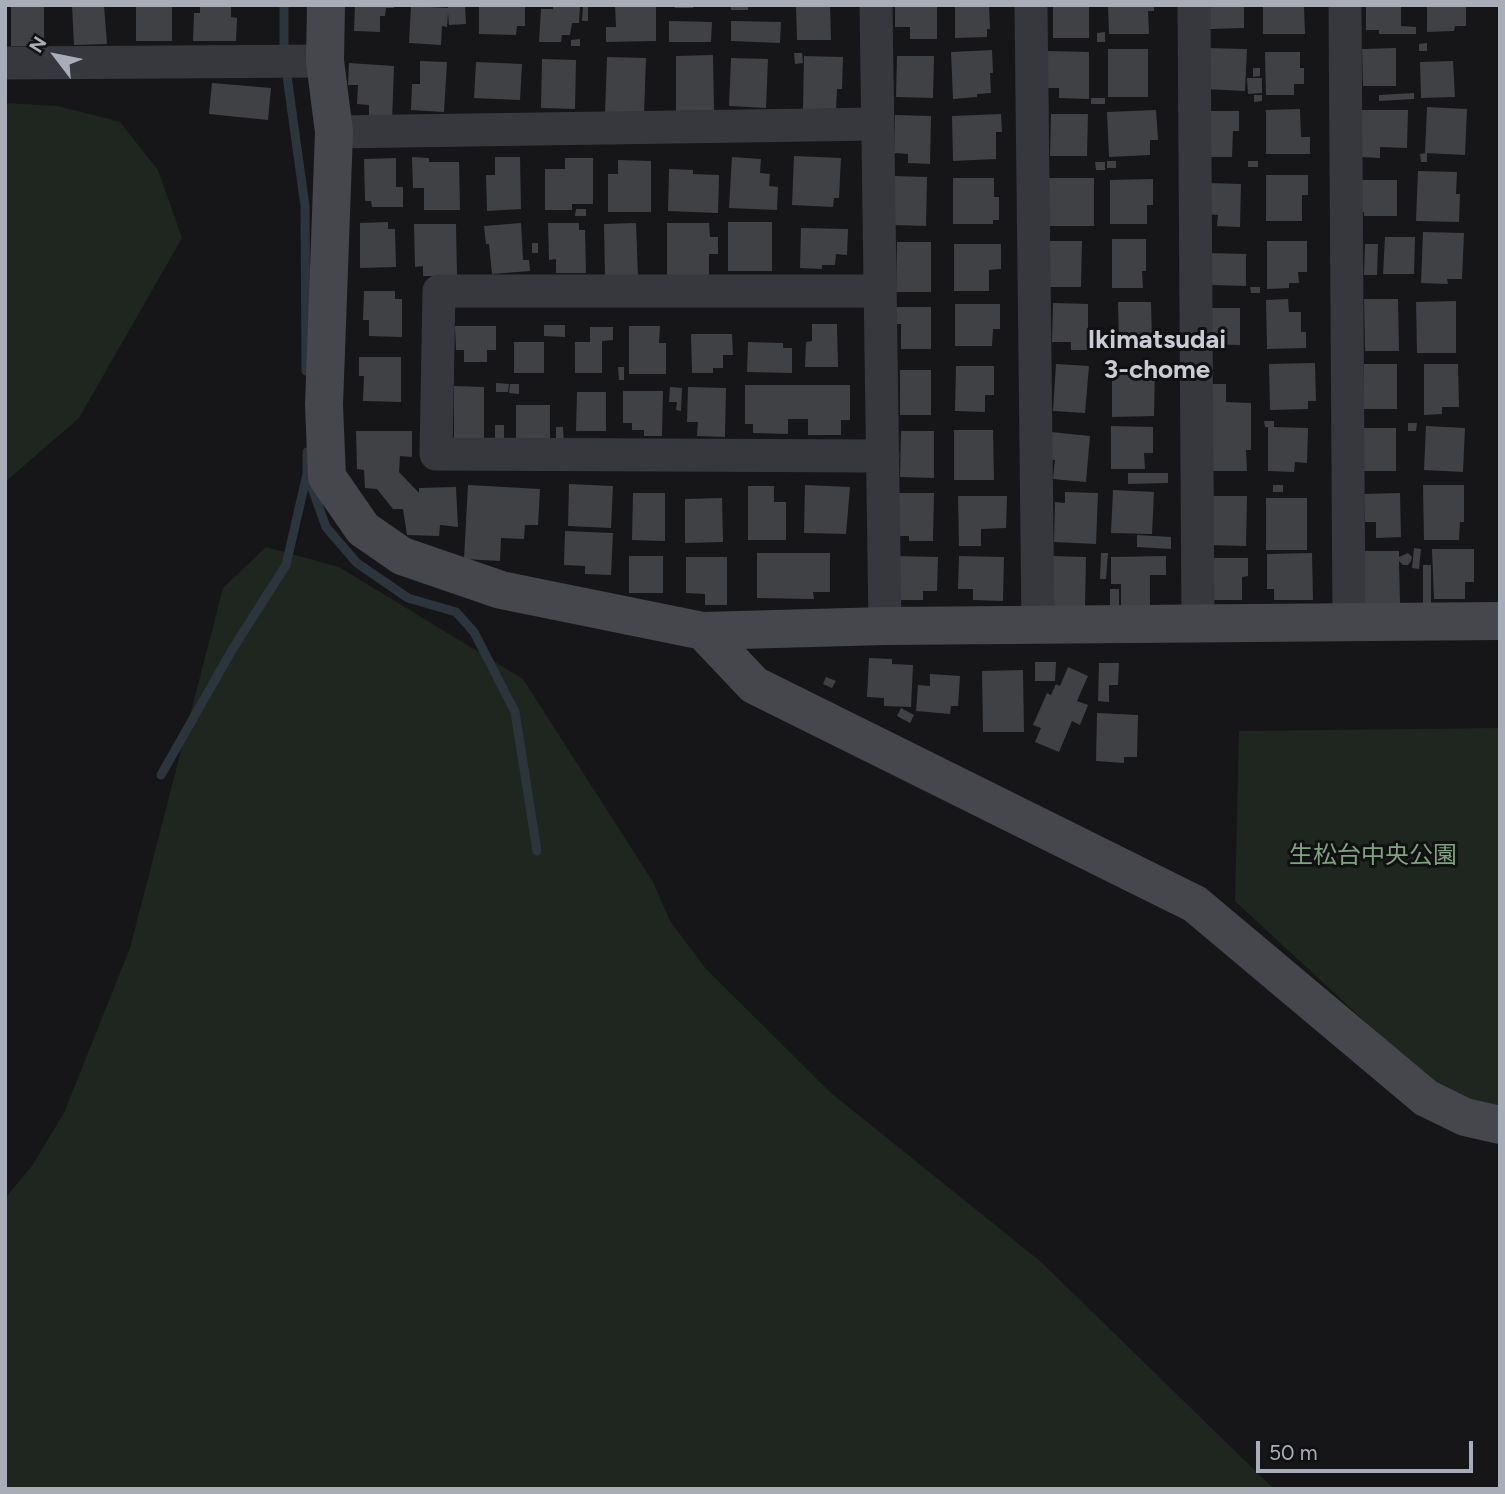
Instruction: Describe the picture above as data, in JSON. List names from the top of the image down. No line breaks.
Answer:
{"districts":["Ikimatsudai 3-chome"],"parks":["生松台中央公園"],"scale_bar":"50 m","north":"top left"}
